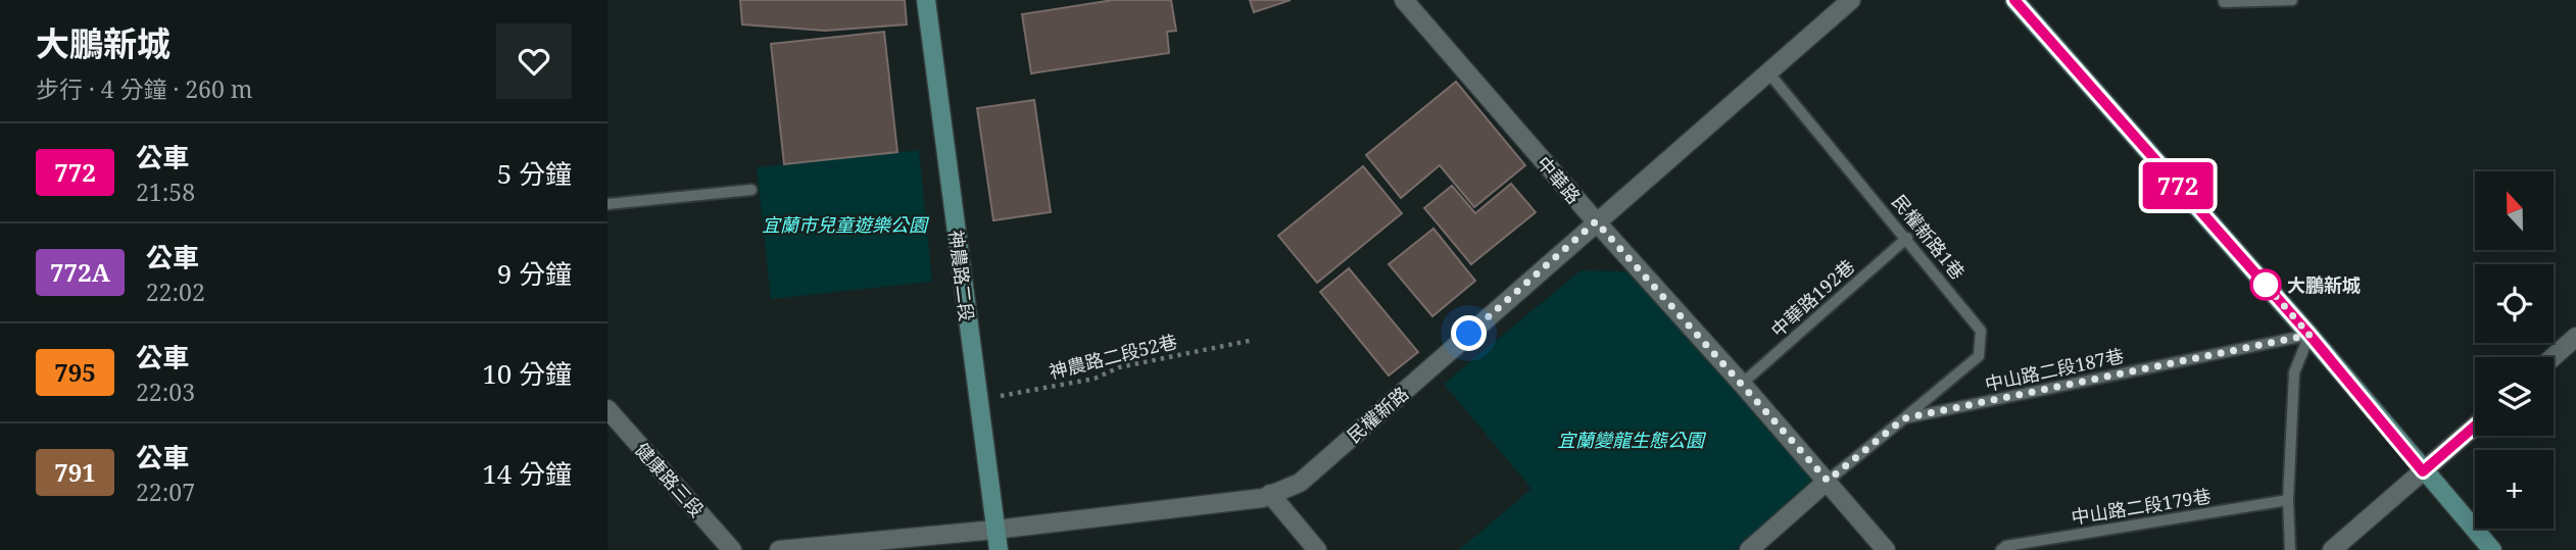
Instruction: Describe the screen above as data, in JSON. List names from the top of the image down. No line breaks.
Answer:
{"streets":{"street":["中華路","神農路二段","民權新路","健康路三段"],"lane":["民權新路1巷","中華路192巷","中山路二段187巷","中山路二段179巷"],"path":["神農路二段52巷"]},"crossings":[["中華路","中華路192巷"],["中華路","中山路二段187巷"],["中華路","民權新路"],["民權新路1巷","中華路192巷"],["民權新路1巷","中山路二段187巷"],["民權新路1巷","民權新路"],["神農路二段","神農路二段52巷"],["神農路二段","民權新路"]],"parks":["宜蘭市兒童遊樂公園","宜蘭變龍生態公園"],"places":["大鵬新城"],"lines":["bus line 772"],"north":"top","page":{"heading":["大鵬新城","步行 · 4 分鐘 · 260 m"],"on_map":"772","list":[{"mark":"772","name":"公車","note":"21:58","value":"5 分鐘"},{"mark":"772A","name":"公車","note":"22:02","value":"9 分鐘"},{"mark":"795","name":"公車","note":"22:03","value":"10 分鐘"},{"mark":"791","name":"公車","note":"22:07","value":"14 分鐘"}],"map_buttons":"+"}}
